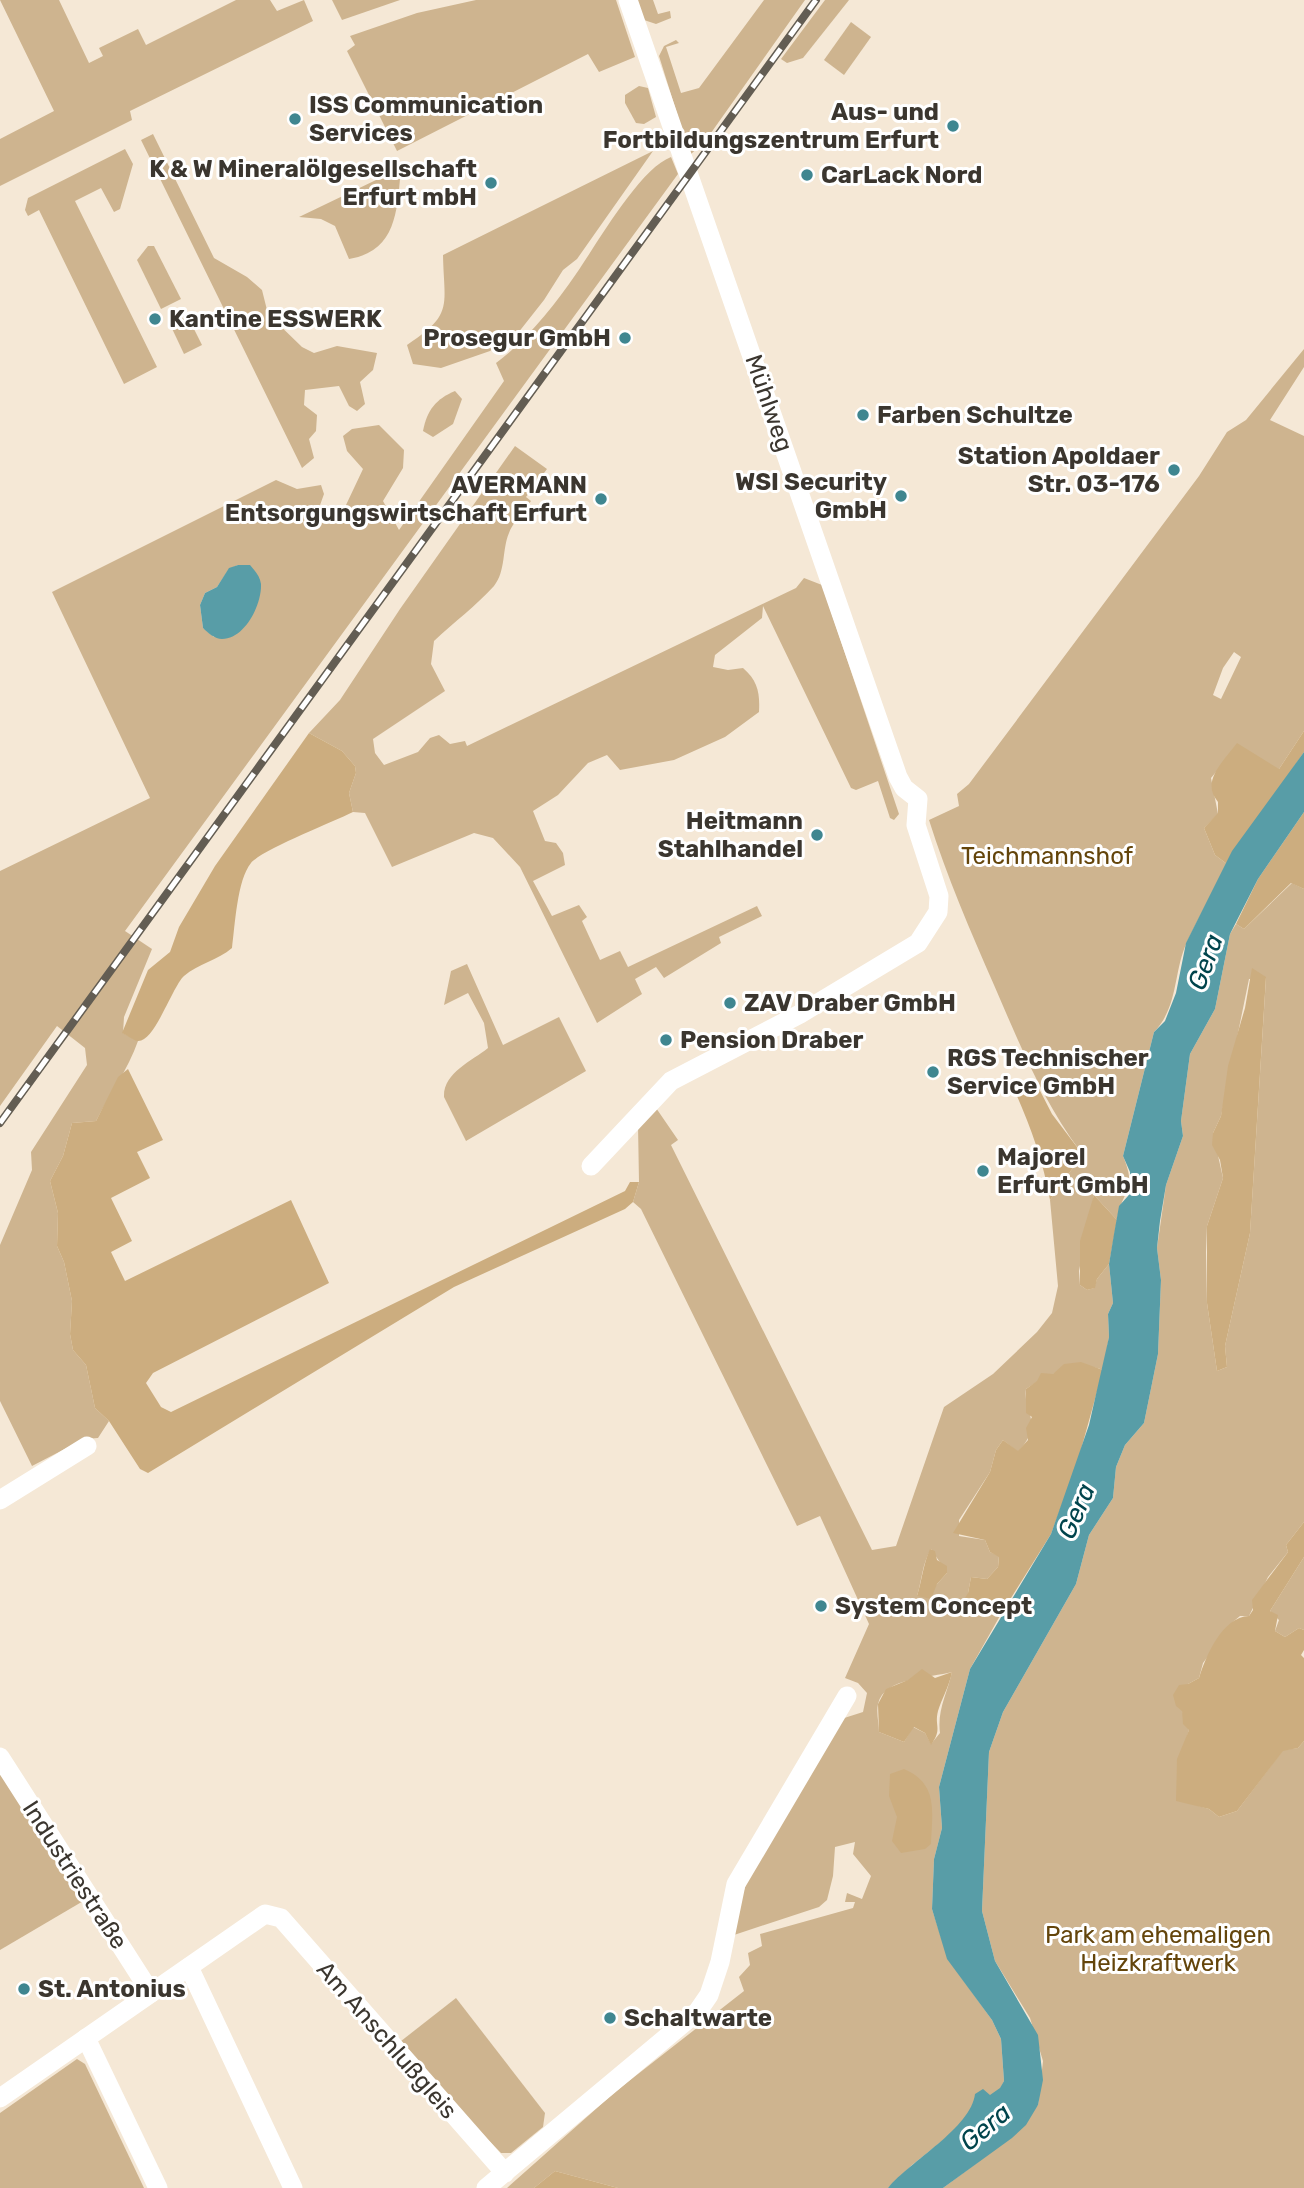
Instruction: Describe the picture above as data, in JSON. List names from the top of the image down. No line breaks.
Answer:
{"streets":{"street":["Mühlweg","Industriestraße","Am Anschlußgleis"]},"water":["Gera"],"parks":["Teichmannshof","Park am ehemaligen Heizkraftwerk"],"places":["ISS Communication Services","Aus- und Fortbildungszentrum Erfurt","CarLack Nord","K & W Mineralölgesellschaft Erfurt mbH","Kantine ESSWERK","Prosegur GmbH","Farben Schultze","Station Apoldaer Str. 03-176","WSI Security GmbH","AVERMANN Entsorgungswirtschaft Erfurt","Heitmann Stahlhandel","ZAV Draber GmbH","Pension Draber","RGS Technischer Service GmbH","Majorel Erfurt GmbH","System Concept","St. Antonius","Schaltwarte"]}
